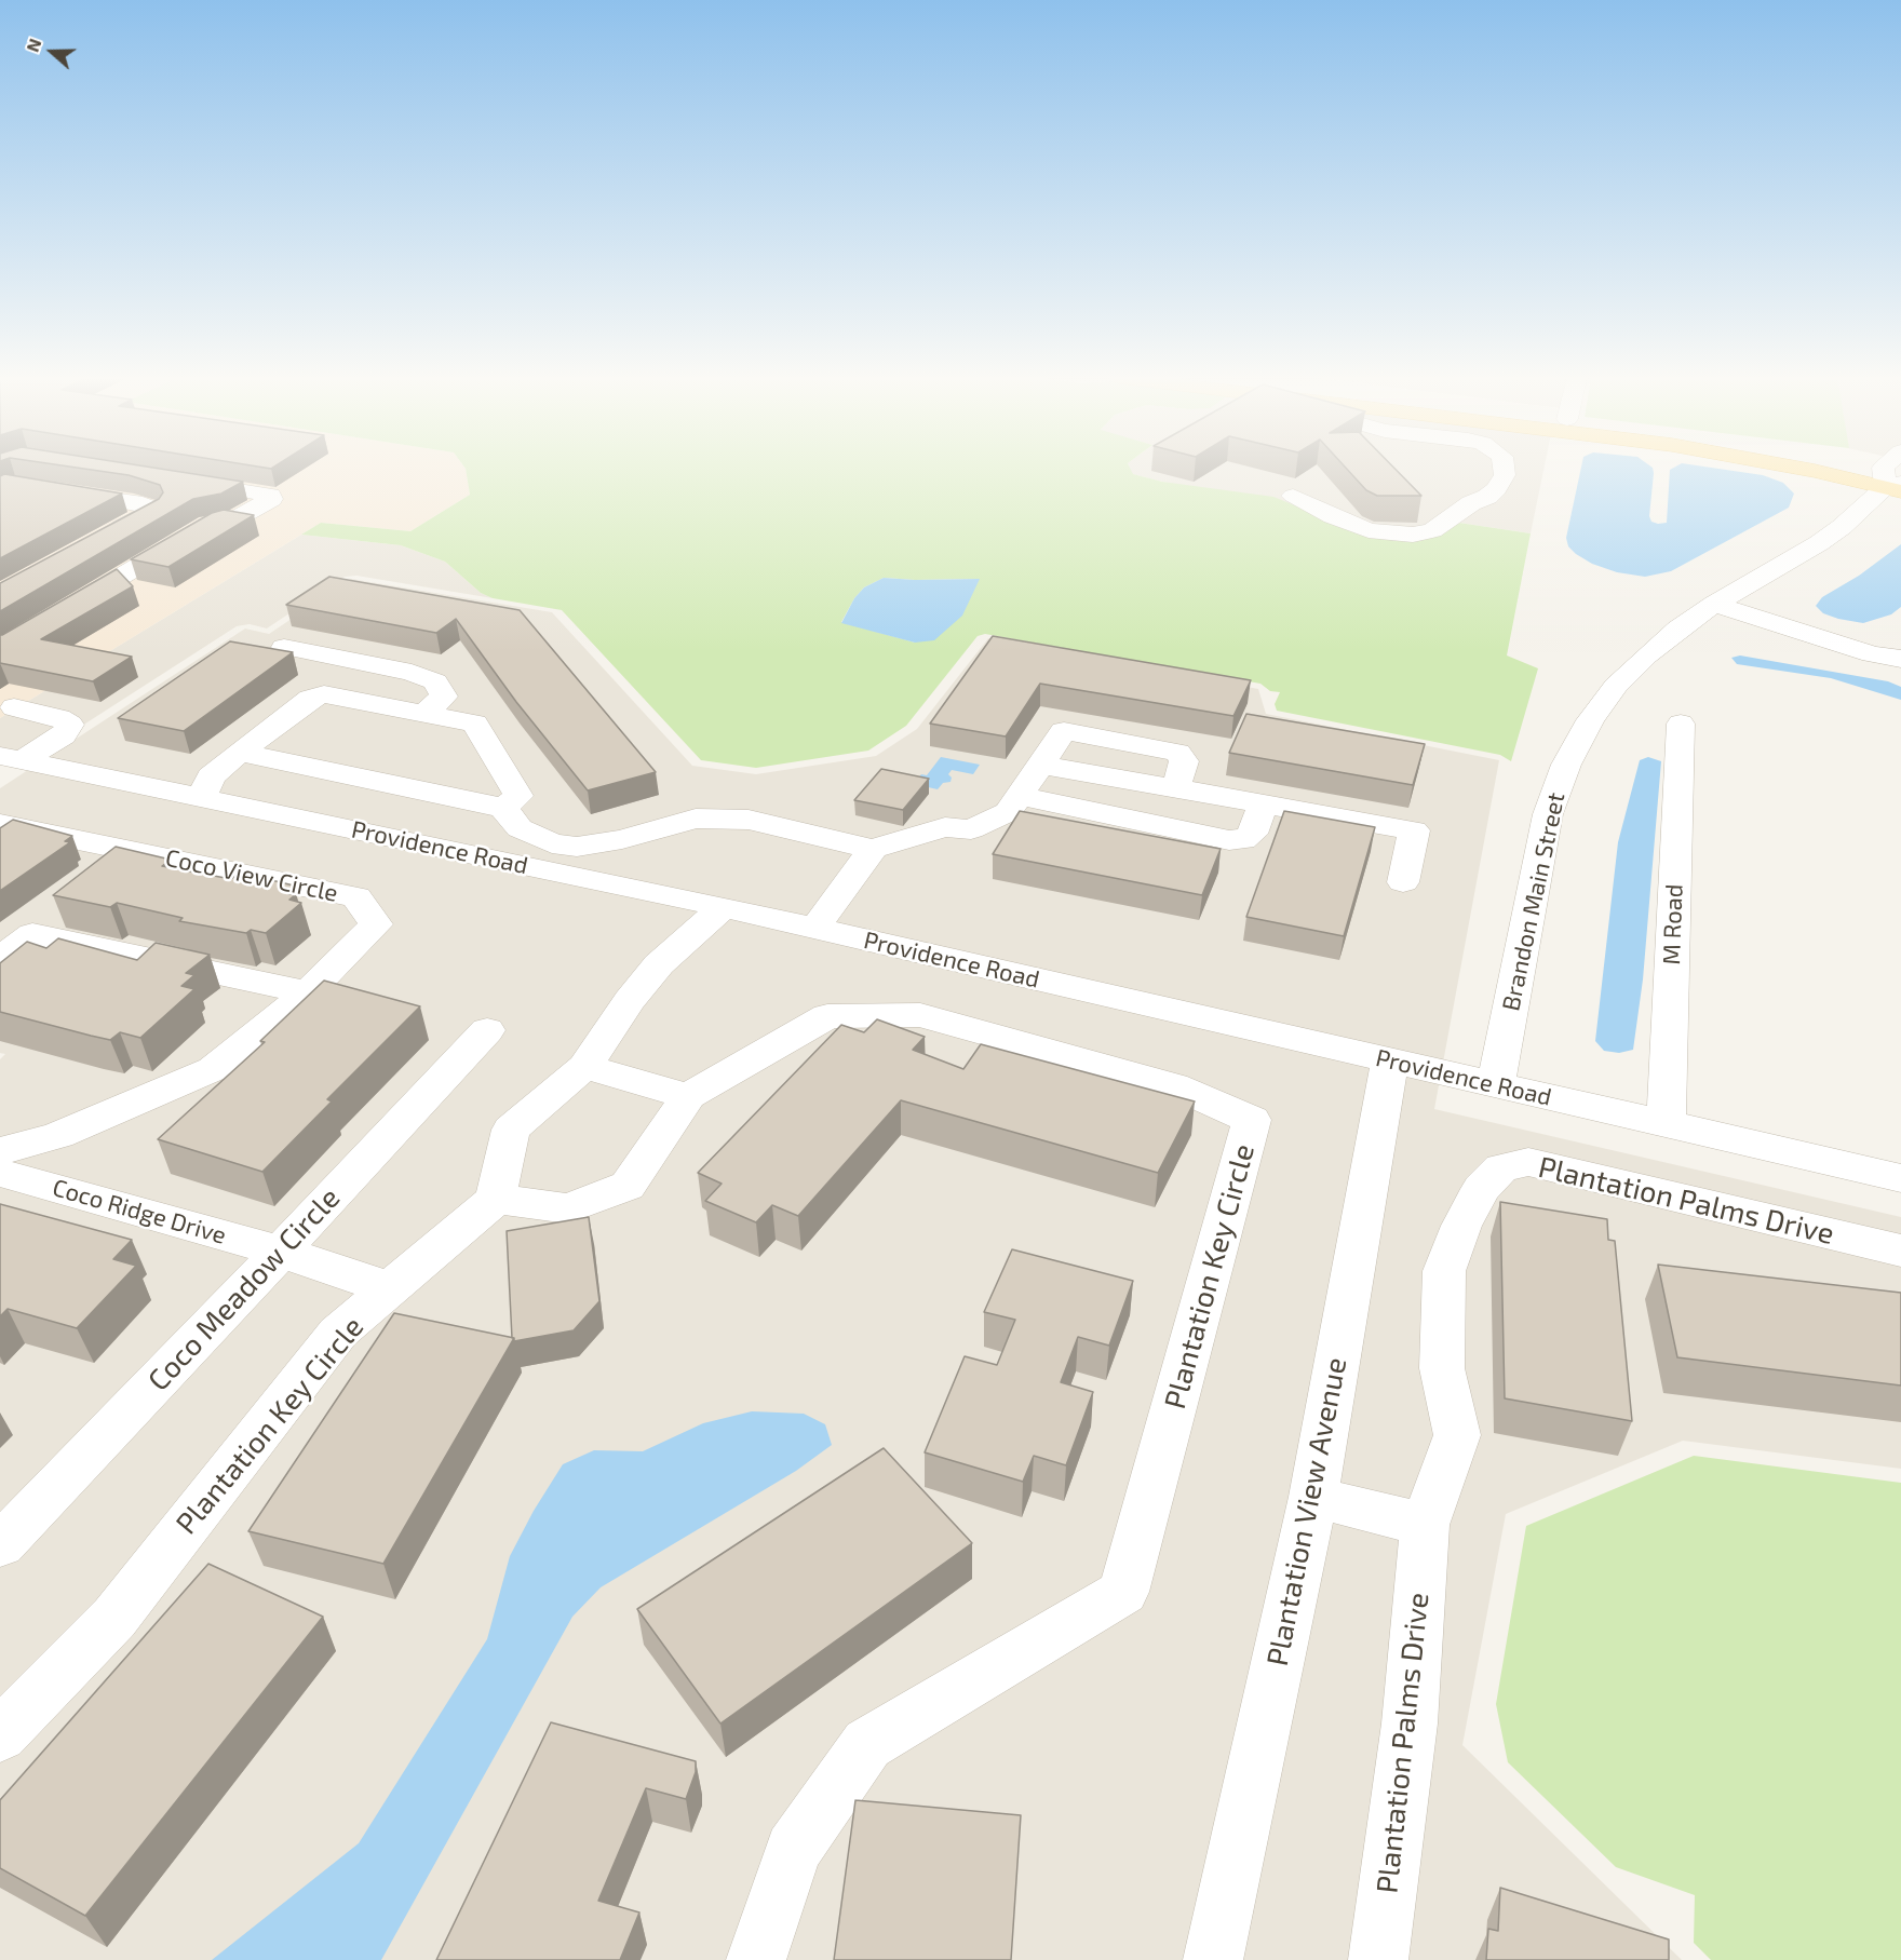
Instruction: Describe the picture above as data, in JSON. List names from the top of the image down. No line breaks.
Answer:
{"streets":{"street":["Providence Road","Coco View Circle","Brandon Main Street","M Road","Plantation Palms Drive","Coco Ridge Drive","Plantation Key Circle","Coco Meadow Circle","Plantation View Avenue"]},"crossings":[["Providence Road","Brandon Main Street"],["Providence Road","M Road"],["Providence Road","Plantation View Avenue"],["Coco Ridge Drive","Plantation Key Circle"],["Coco Ridge Drive","Coco Meadow Circle"]],"north":"left"}
